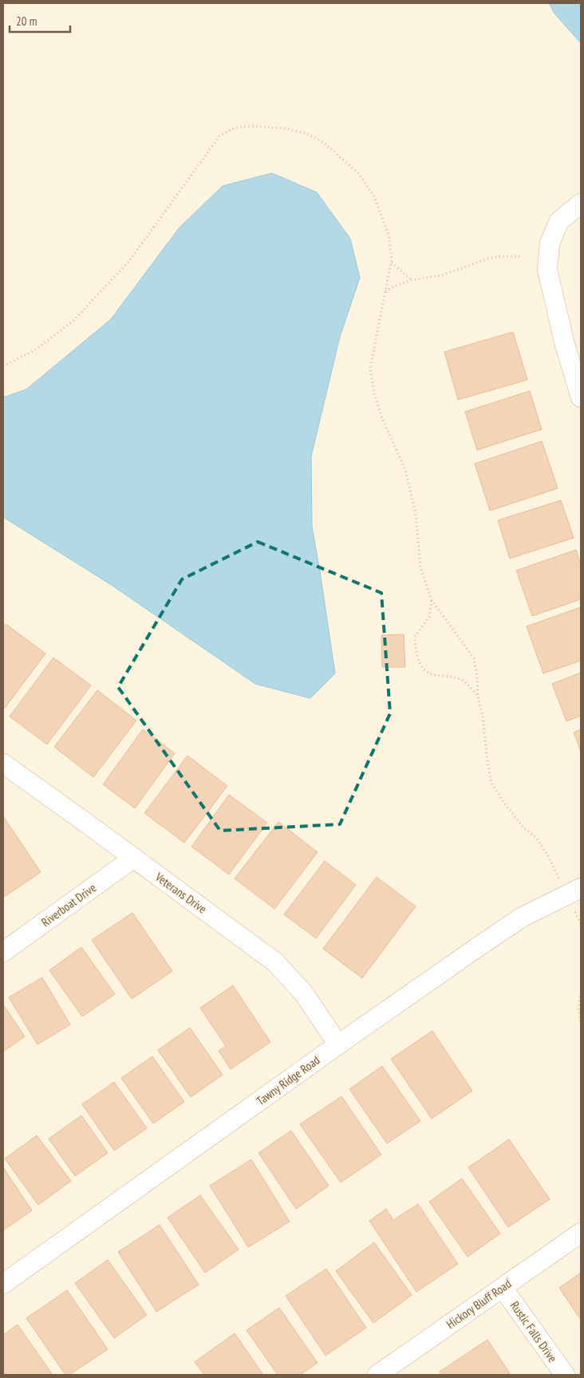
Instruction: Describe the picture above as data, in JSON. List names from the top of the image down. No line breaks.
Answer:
{"streets":{"street":["Veterans Drive","Riverboat Drive","Tawny Ridge Road","Hickory Bluff Road","Rustic Falls Drive"]},"crossings":[["Veterans Drive","Riverboat Drive"],["Veterans Drive","Tawny Ridge Road"],["Hickory Bluff Road","Rustic Falls Drive"]],"scale_bar":"20 m"}
